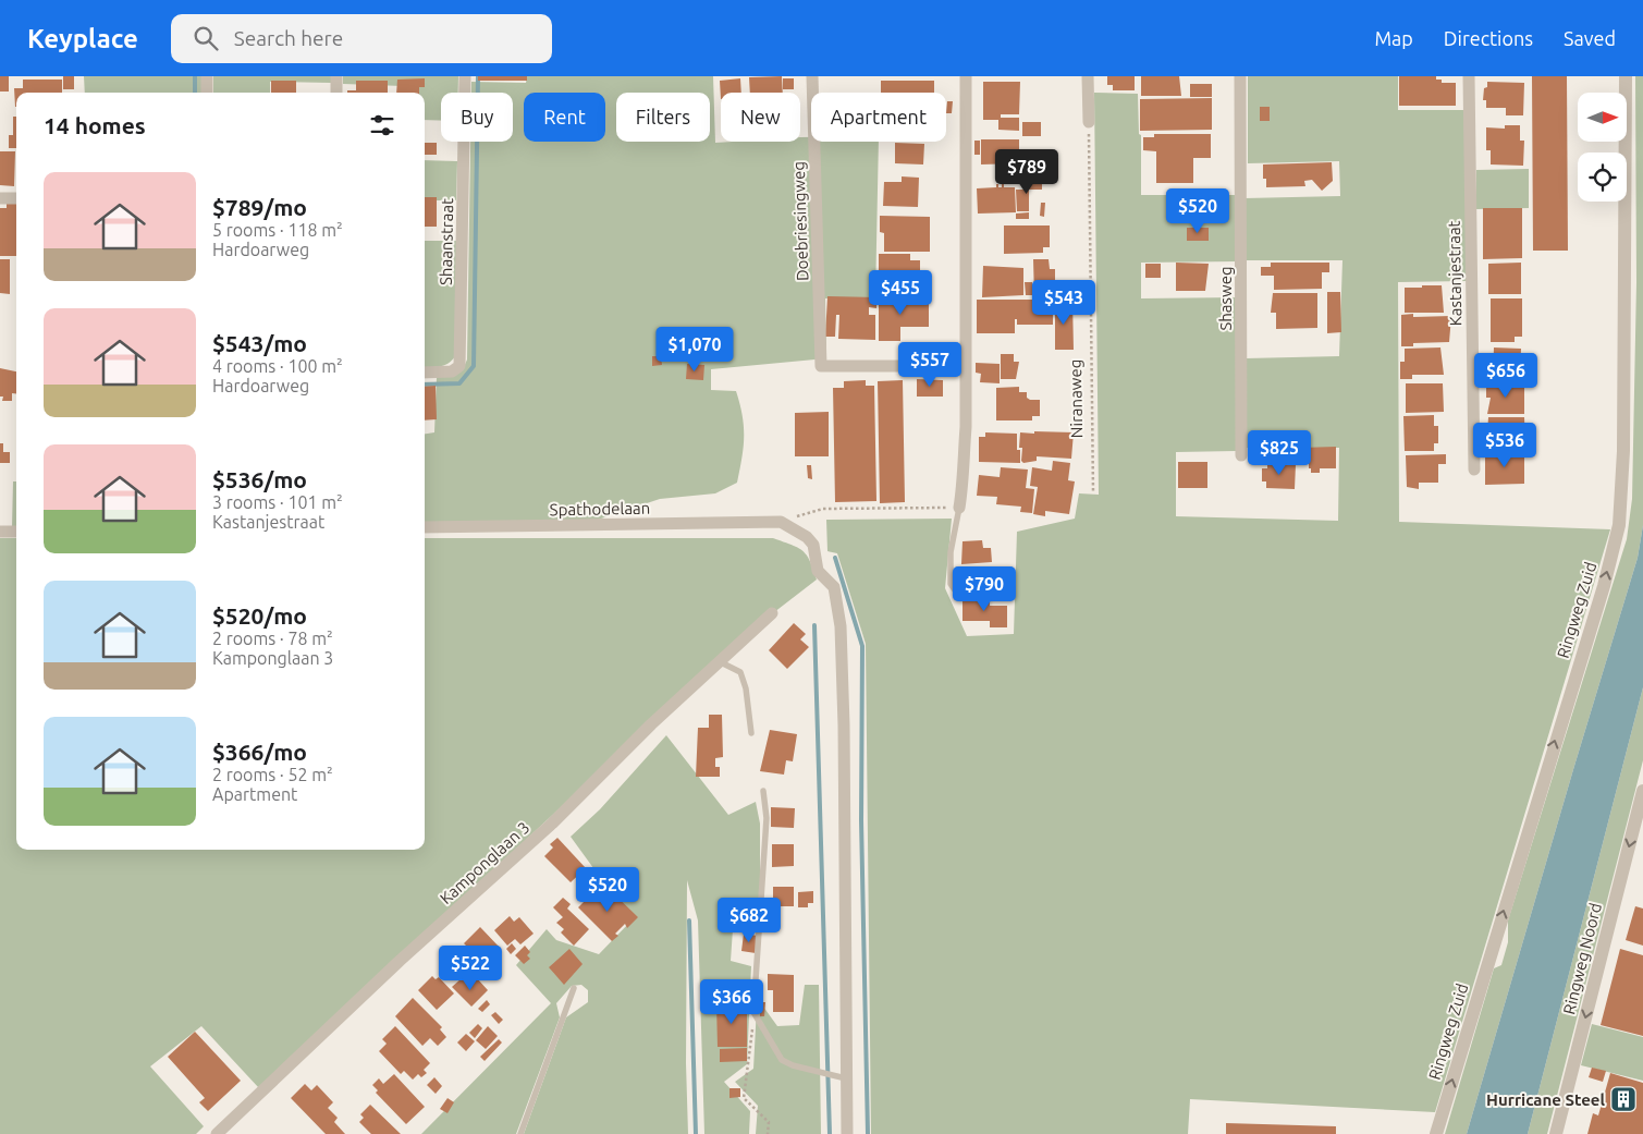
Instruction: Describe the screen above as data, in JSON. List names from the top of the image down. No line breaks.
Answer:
{"streets":{"street":["Doebriesingweg","Shaanstraat","Kastanjestraat","Shasweg","Spathodelaan","Ringweg Zuid","Kamponglaan 3","Ringweg Noord"],"path":["Niranaweg"]},"one_way":["Ringweg Zuid","Ringweg Noord"],"places":{"building":["Hurricane Steel"]},"north":"right","page":{"header":"Keyplace","search":"Search here","nav":["Map","Directions","Saved"],"chip":["Buy","Rent","Filters","New","Apartment"],"heading":"14 homes","price":["$789","$520","$455","$543","$1,070","$557","$656","$536","$825","$790","$520","$682","$522","$366"],"list":[{"name":"$789/mo","note":"5 rooms · 118 m² · Hardoarweg"},{"name":"$543/mo","note":"4 rooms · 100 m² · Hardoarweg"},{"name":"$536/mo","note":"3 rooms · 101 m² · Kastanjestraat"},{"name":"$520/mo","note":"2 rooms · 78 m² · Kamponglaan 3"},{"name":"$366/mo","note":"2 rooms · 52 m² · Apartment"}]}}
